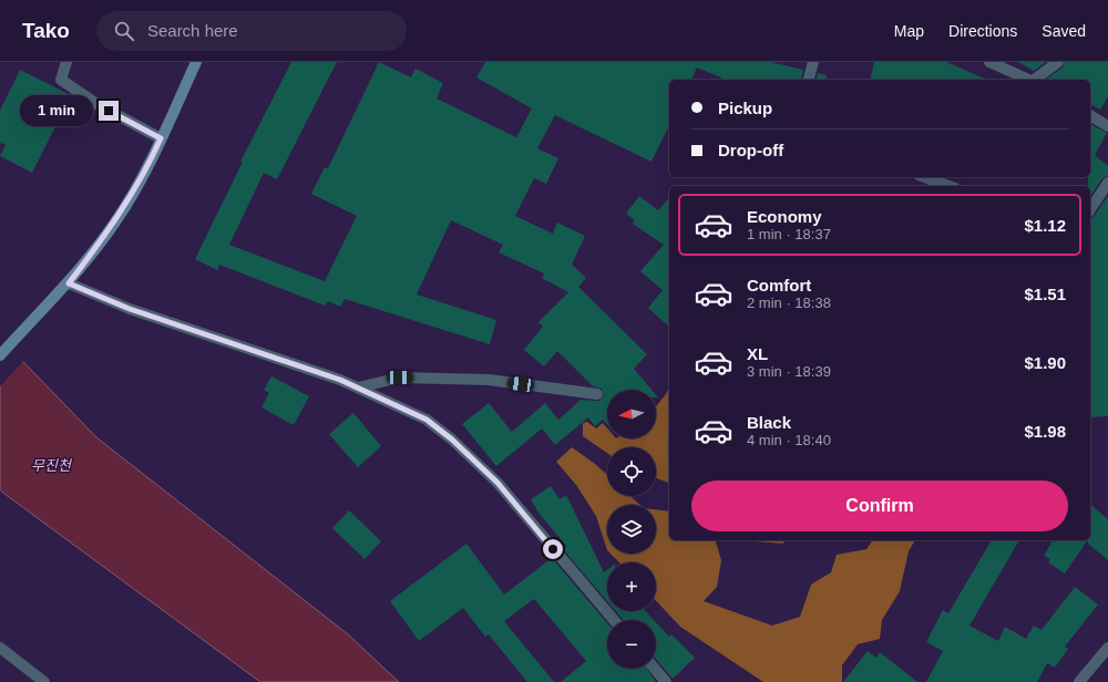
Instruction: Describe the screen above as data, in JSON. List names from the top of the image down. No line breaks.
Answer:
{"water":["무진천"],"north":"left","page":{"header":"Tako","search":"Search here","nav":["Map","Directions","Saved"],"banner":["Pickup","Drop-off"],"bubble":"1 min","list":[{"name":"Economy","note":"1 min · 18:37","value":"$1.12"},{"name":"Comfort","note":"2 min · 18:38","value":"$1.51"},{"name":"XL","note":"3 min · 18:39","value":"$1.90"},{"name":"Black","note":"4 min · 18:40","value":"$1.98"}],"map_buttons":["+","−"],"buttons":"Confirm"}}
